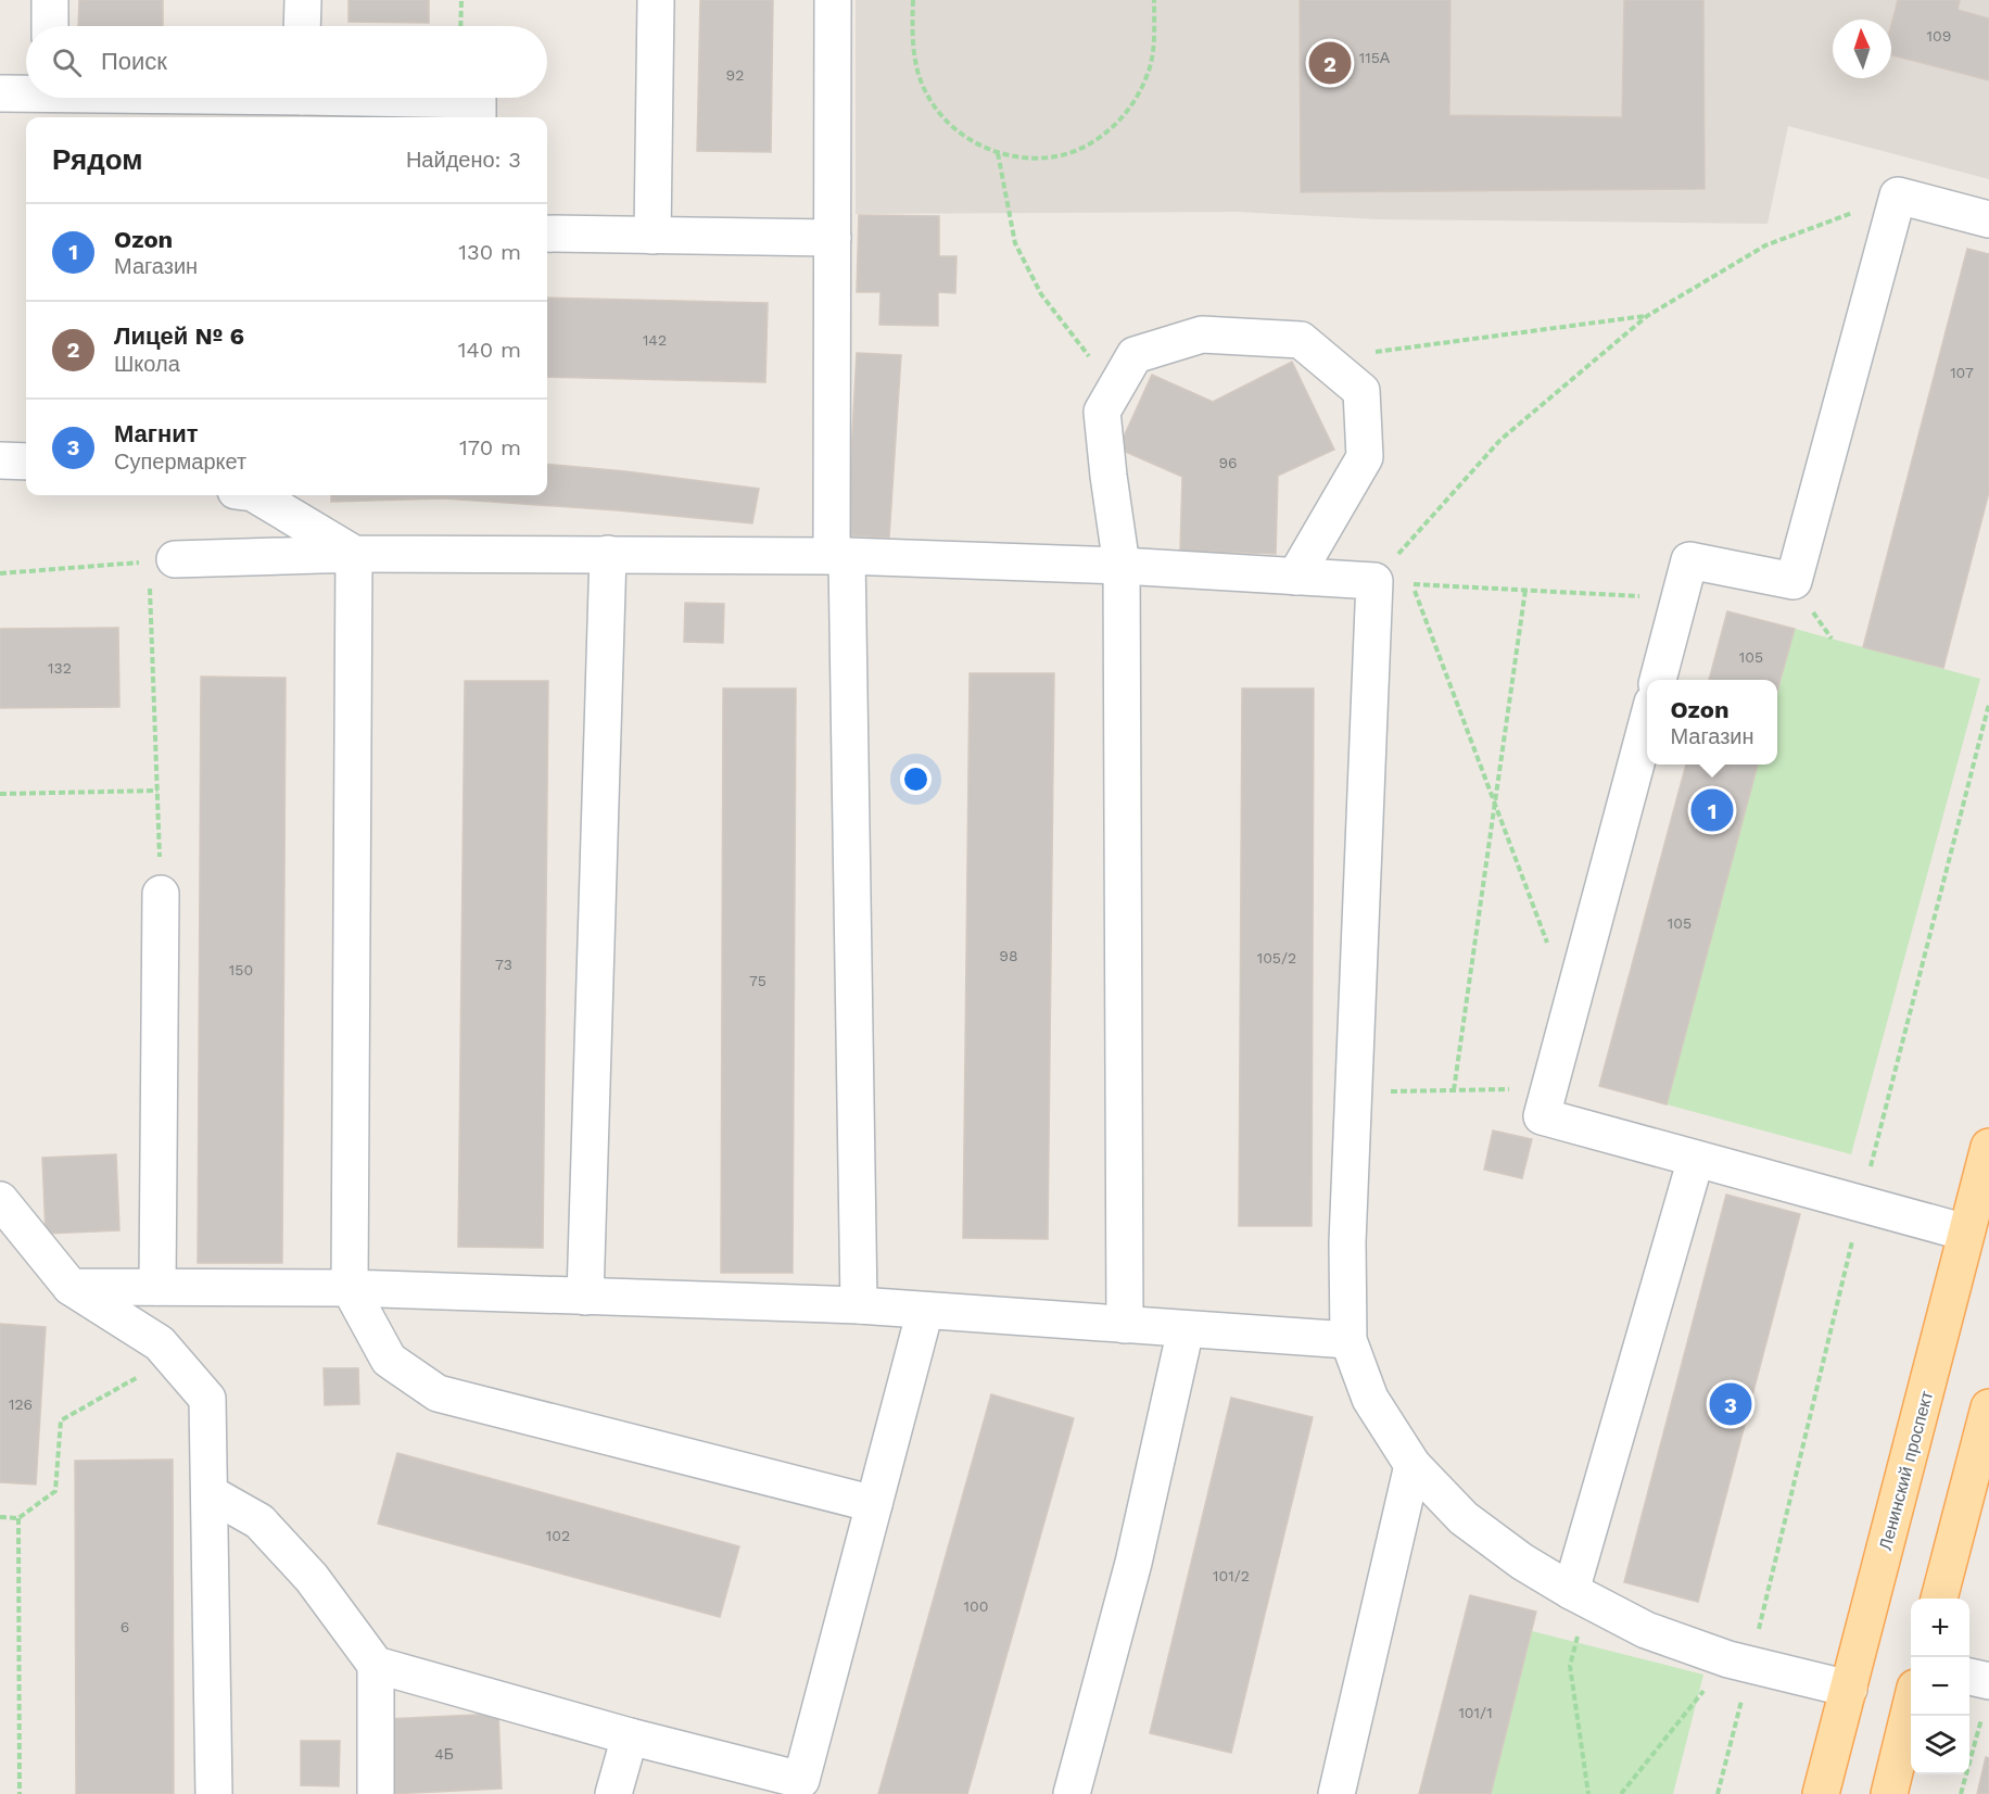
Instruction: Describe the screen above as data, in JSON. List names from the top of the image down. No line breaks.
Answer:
{"streets":{"main road":["Ленинский проспект"]},"house_numbers":["109","115А","92","142","107","96","105","132","105","98","105/2","73","150","75","126","102","101/2","100","6","101/1","4Б"],"north":"top","page":{"search":"Поиск","pins":["2","1","3"],"heading":["Рядом","Найдено: 3"],"list":[{"mark":"1","name":"Ozon","note":"Магазин","value":"130 m"},{"mark":"2","name":"Лицей № 6","note":"Школа","value":"140 m"},{"mark":"3","name":"Магнит","note":"Супермаркет","value":"170 m"}],"popup":["Ozon","Магазин"],"map_buttons":["+","−"]}}
